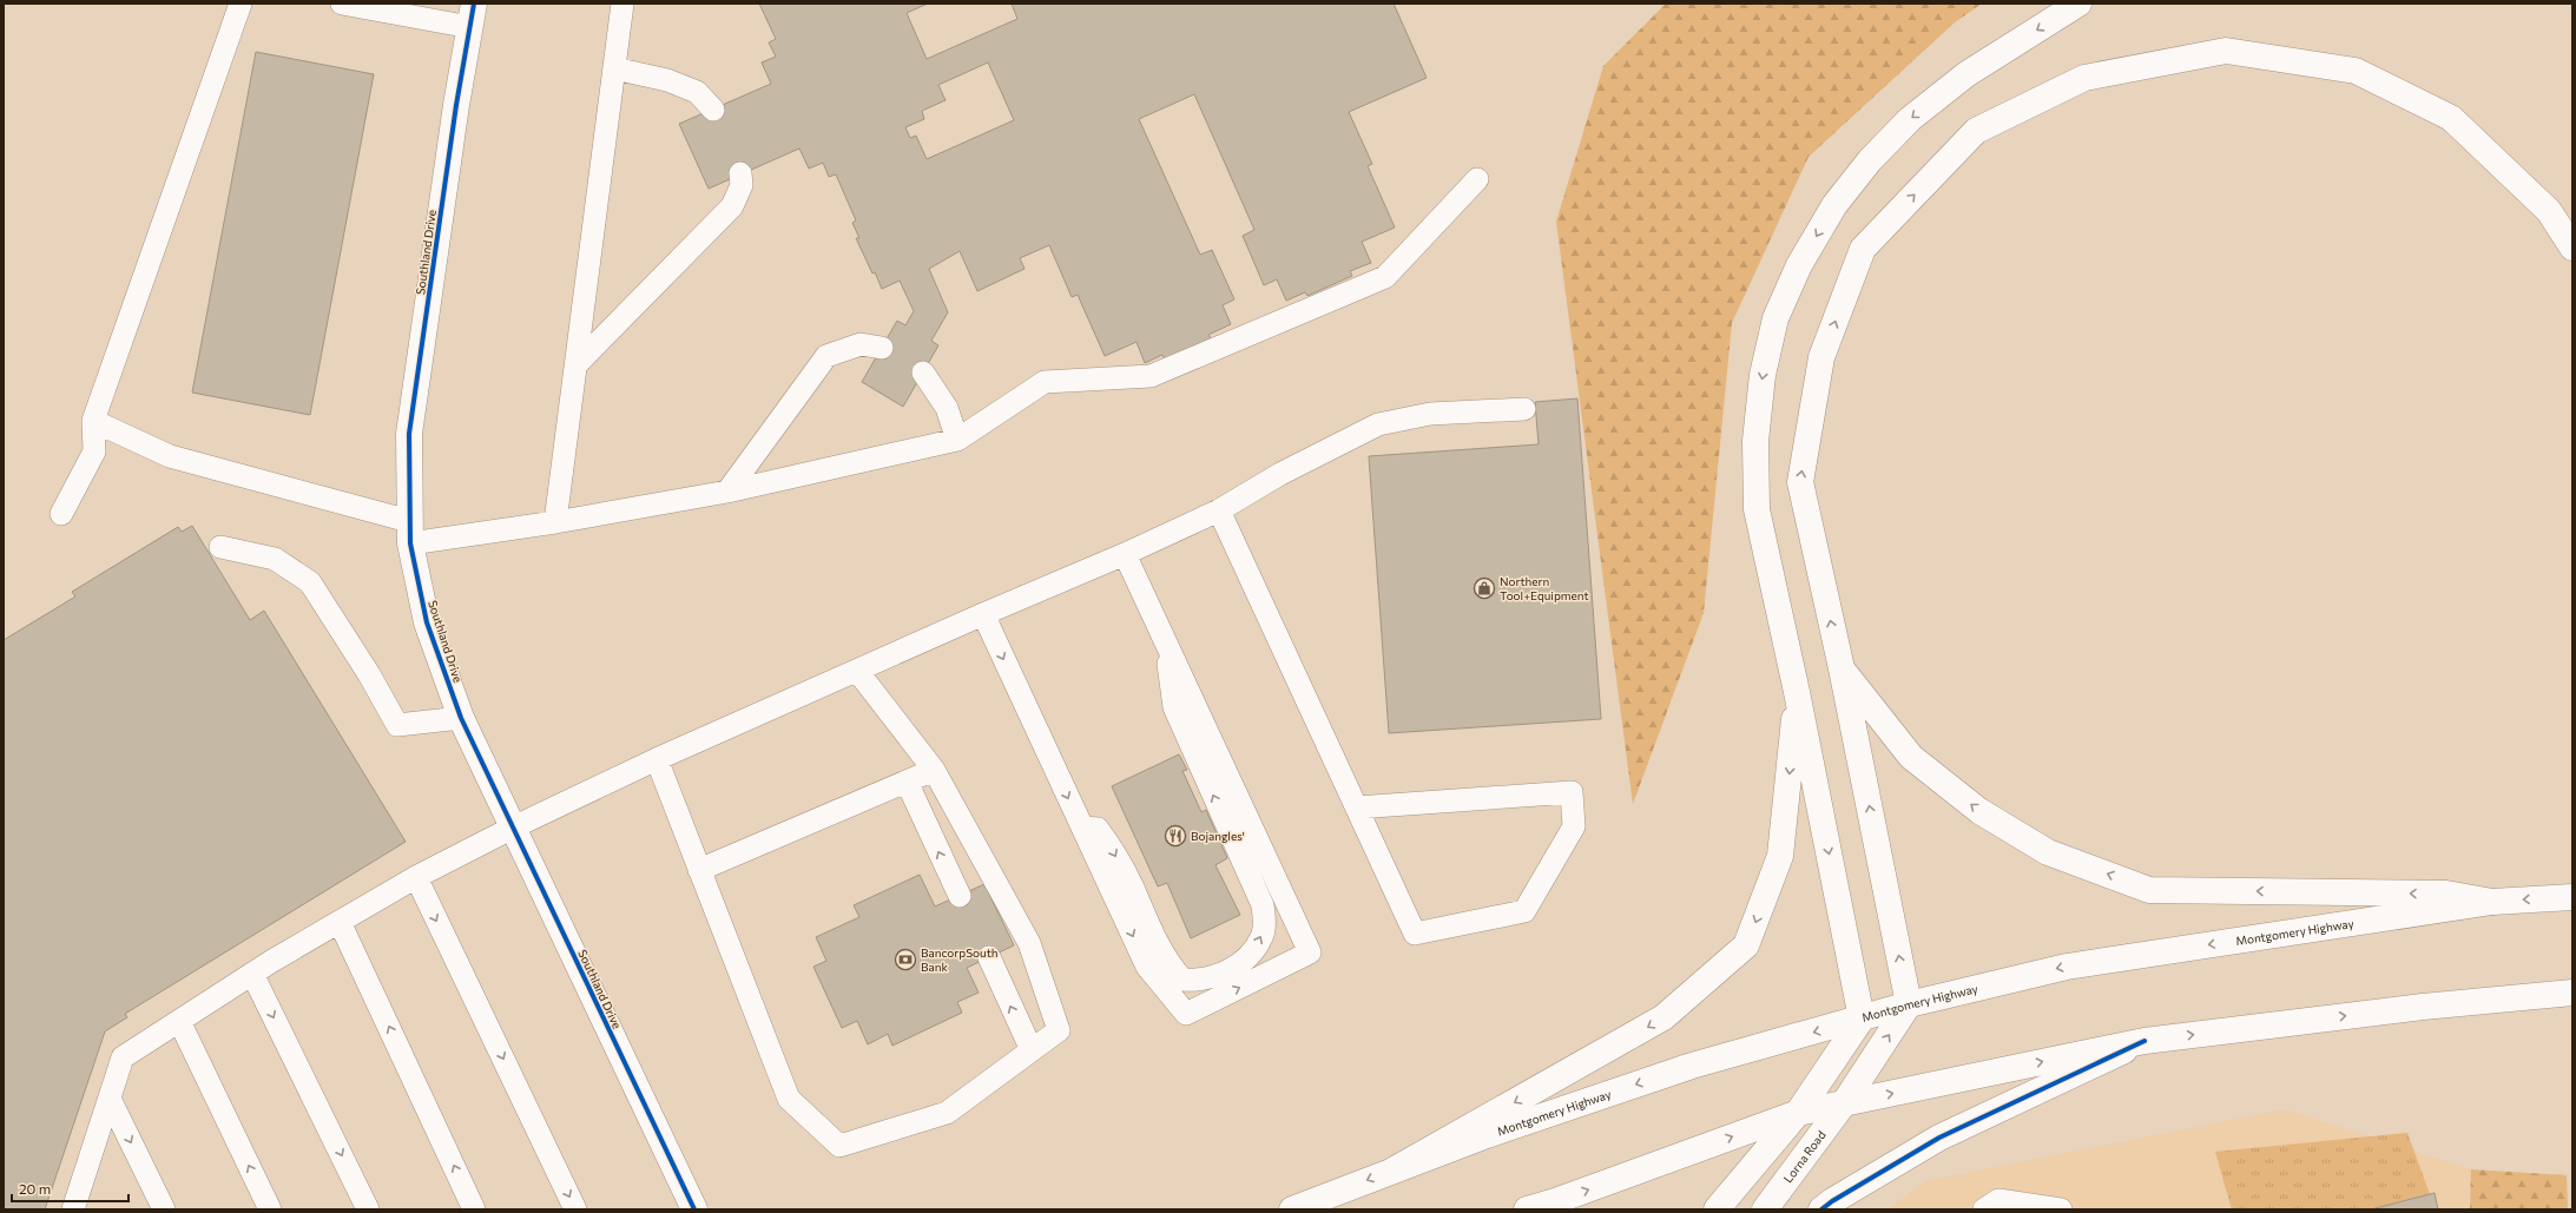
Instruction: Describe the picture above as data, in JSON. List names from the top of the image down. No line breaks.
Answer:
{"streets":{"main road":["Southland Drive","Montgomery Highway","Lorna Road"]},"crossings":[["Montgomery Highway","Lorna Road"]],"places":{"shop":["Northern Tool+Equipment"],"restaurant":["Bojangles'"],"bank":["BancorpSouth Bank"]},"scale_bar":"20 m"}
